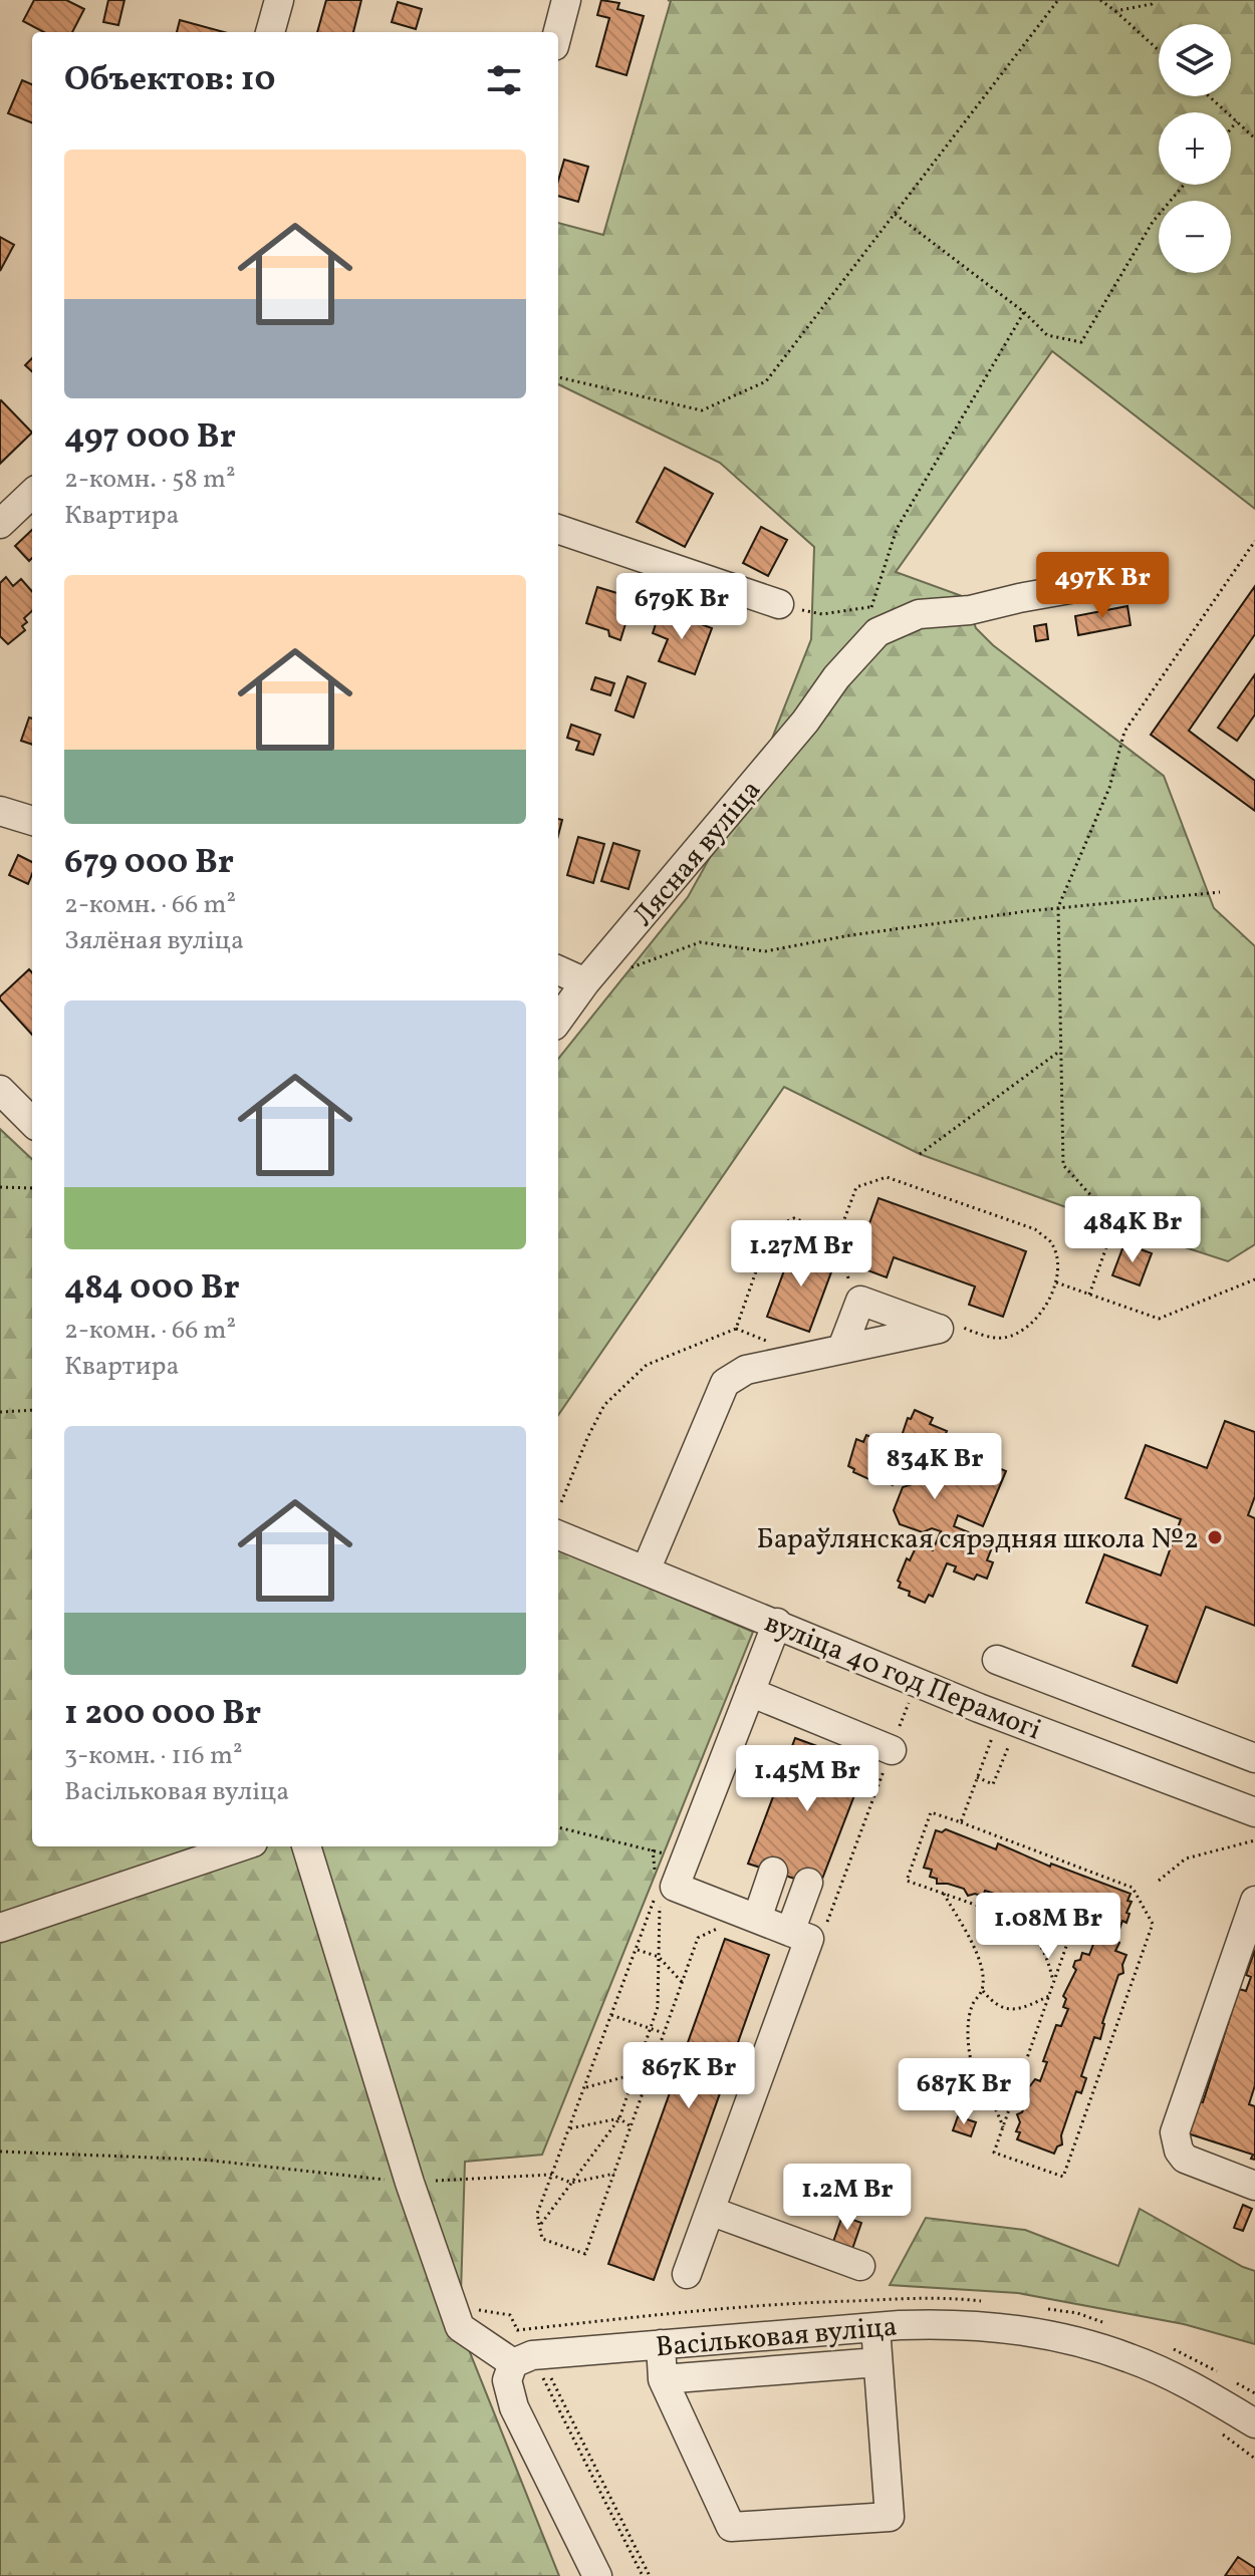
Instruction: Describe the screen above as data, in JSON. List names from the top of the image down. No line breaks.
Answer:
{"streets":{"street":["Лясная вуліца","вуліца 40 год Перамогі","Васільковая вуліца"]},"places":["Бараўлянская сярэдняя школа №2"],"page":{"map_buttons":["+","−"],"heading":"Объектов: 10","list":[{"name":"497 000 Br","note":"2-комн. · 58 m² · Квартира"},{"name":"679 000 Br","note":"2-комн. · 66 m² · Зялёная вуліца"},{"name":"484 000 Br","note":"2-комн. · 66 m² · Квартира"},{"name":"1 200 000 Br","note":"3-комн. · 116 m² · Васільковая вуліца"}],"price":["497K Br","679K Br","484K Br","1.27M Br","834K Br","1.45M Br","1.08M Br","867K Br","687K Br","1.2M Br"]}}
